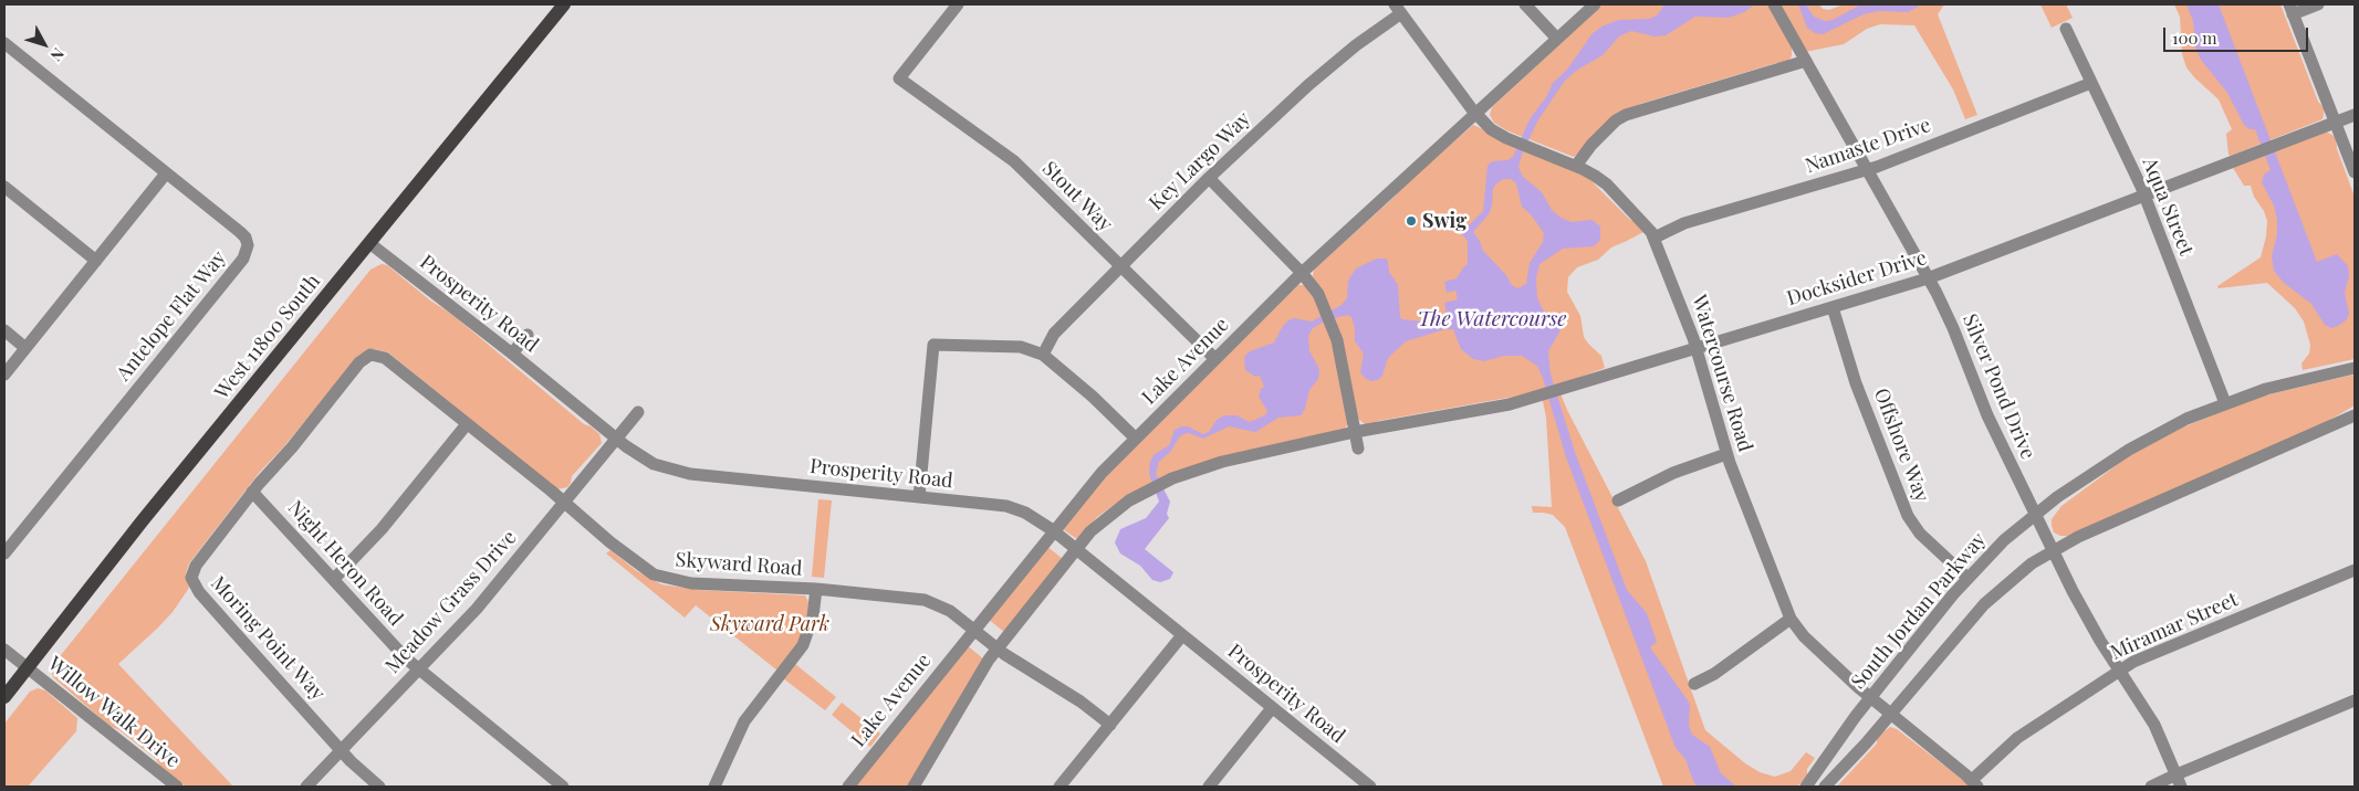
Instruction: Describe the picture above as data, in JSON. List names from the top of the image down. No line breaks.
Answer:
{"streets":{"main road":["West 11800 South"],"street":["Namaste Drive","Key Largo Way","Stout Way","Aqua Street","Docksider Drive","Prosperity Road","Antelope Flat Way","Lake Avenue","Watercourse Road","Silver Pond Drive","Offshore Way","Night Heron Road","Skyward Road","Meadow Grass Drive","South Jordan Parkway","Miramar Street","Moring Point Way","Willow Walk Drive"]},"crossings":[["Namaste Drive","Aqua Street"],["Namaste Drive","Watercourse Road"],["Namaste Drive","Silver Pond Drive"],["Key Largo Way","Stout Way"],["Key Largo Way","Watercourse Road"],["Stout Way","Lake Avenue"],["Aqua Street","Docksider Drive"],["Aqua Street","South Jordan Parkway"],["Docksider Drive","Watercourse Road"],["Docksider Drive","Silver Pond Drive"],["Docksider Drive","Offshore Way"],["Prosperity Road","West 11800 South"],["Prosperity Road","Lake Avenue"],["Prosperity Road","Meadow Grass Drive"],["West 11800 South","Willow Walk Drive"],["Lake Avenue","Watercourse Road"],["Lake Avenue","Skyward Road"],["Watercourse Road","South Jordan Parkway"],["Watercourse Road","Miramar Street"],["Silver Pond Drive","South Jordan Parkway"],["Silver Pond Drive","Miramar Street"],["Offshore Way","South Jordan Parkway"],["Night Heron Road","Meadow Grass Drive"],["Night Heron Road","Moring Point Way"],["Skyward Road","Meadow Grass Drive"],["Skyward Road","Moring Point Way"],["Meadow Grass Drive","Moring Point Way"]],"water":["The Watercourse"],"parks":["Skyward Park"],"places":["Swig"],"scale_bar":"100 m","north":"bottom right"}
